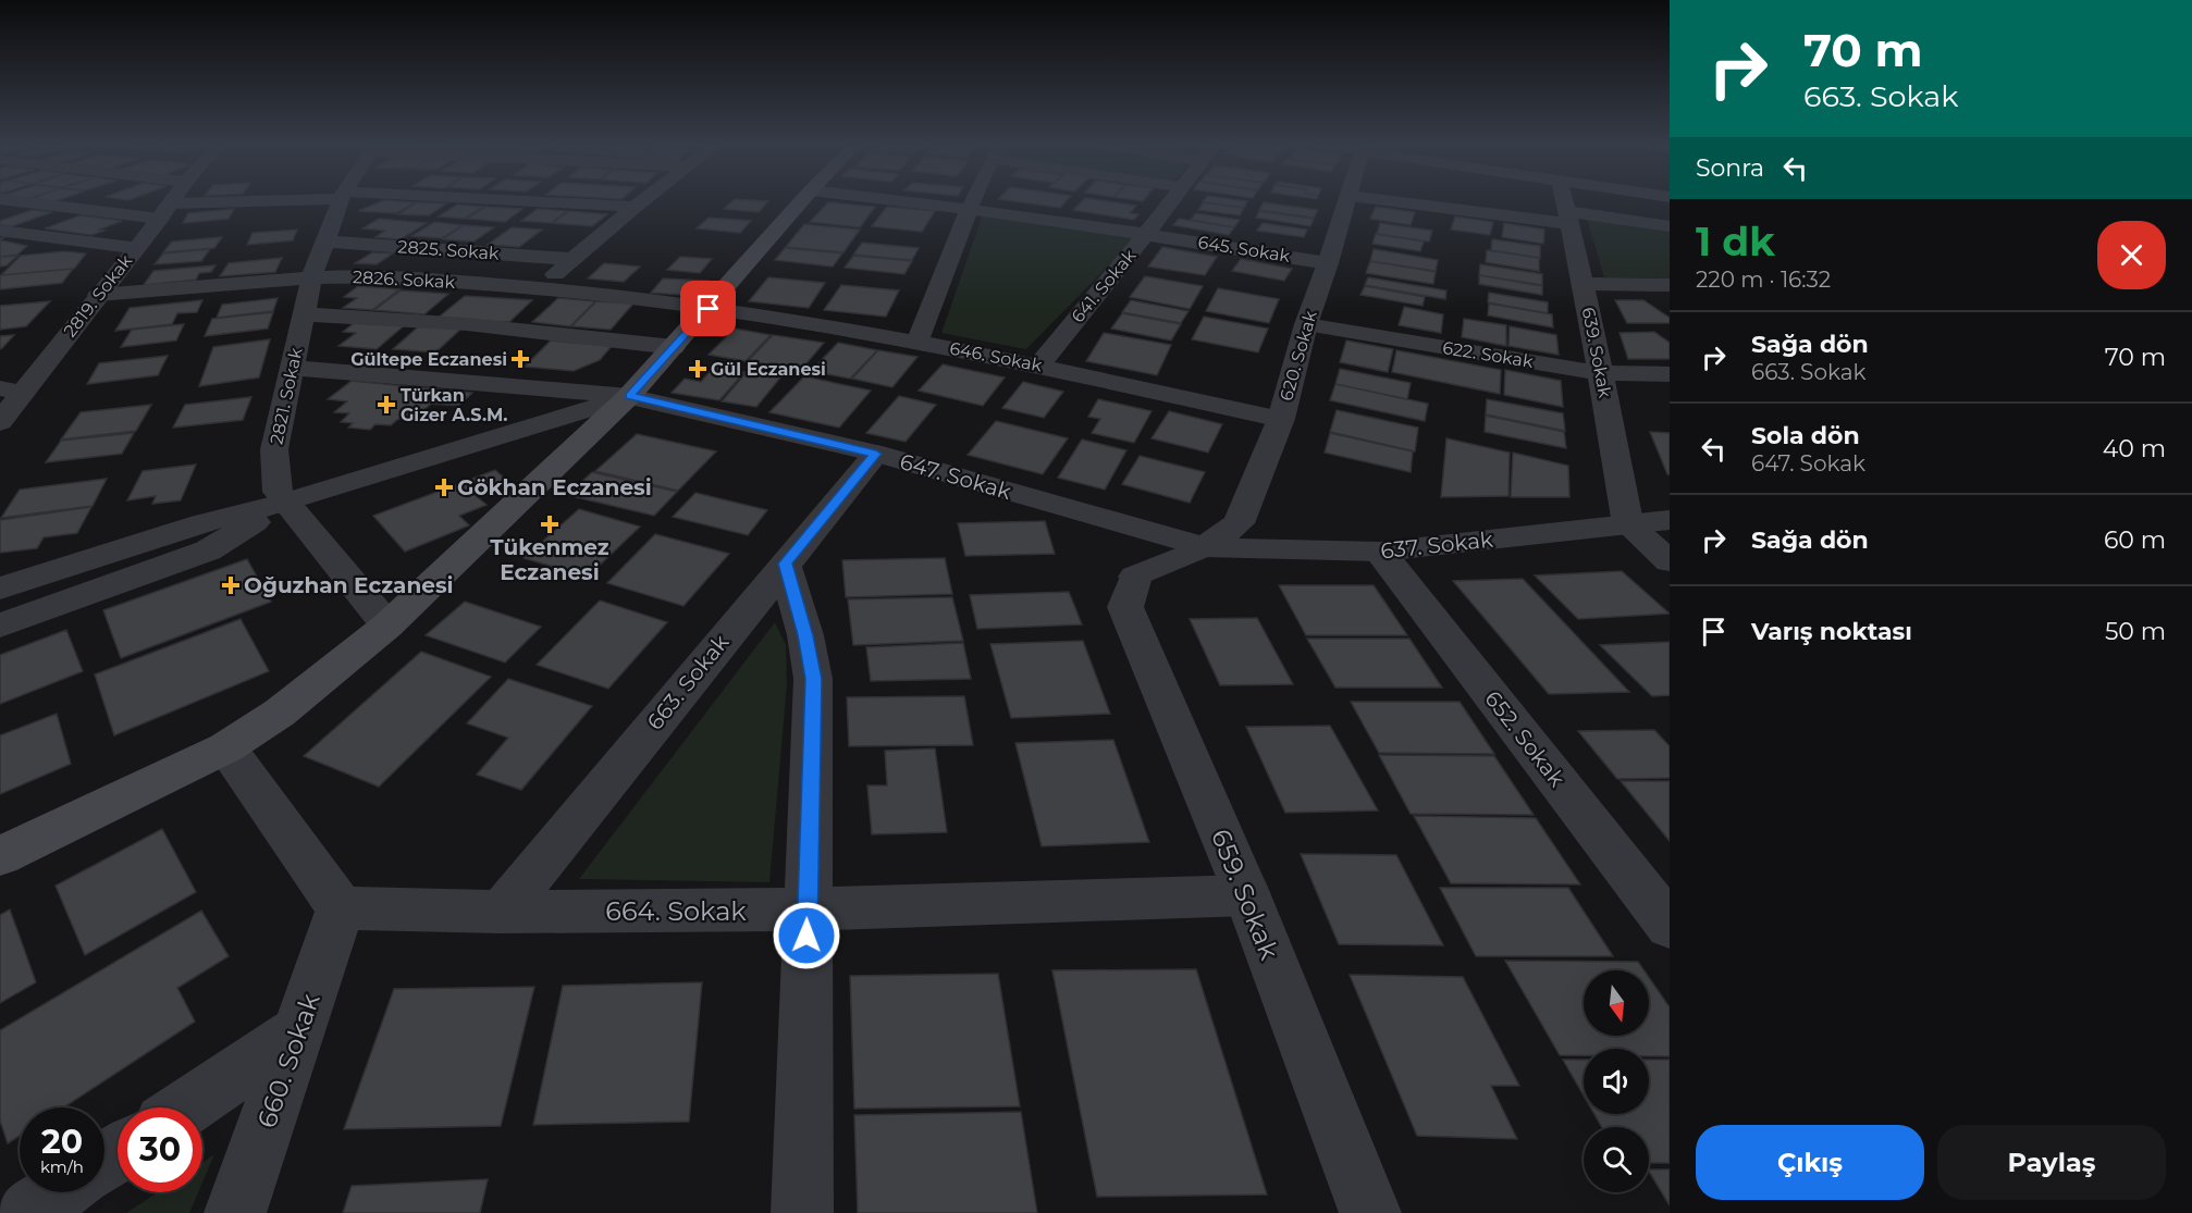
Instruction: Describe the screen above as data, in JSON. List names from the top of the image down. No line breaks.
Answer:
{"streets":{"street":["645. Sokak","2825. Sokak","2826. Sokak","641. Sokak","2819. Sokak","639. Sokak","622. Sokak","620. Sokak","646. Sokak","2821. Sokak","647. Sokak","637. Sokak","663. Sokak","652. Sokak","659. Sokak","664. Sokak","660. Sokak"]},"crossings":[["645. Sokak","641. Sokak"],["645. Sokak","620. Sokak"],["2825. Sokak","2821. Sokak"],["2826. Sokak","2819. Sokak"],["2826. Sokak","646. Sokak"],["2826. Sokak","2821. Sokak"],["641. Sokak","646. Sokak"],["639. Sokak","622. Sokak"],["639. Sokak","637. Sokak"],["622. Sokak","620. Sokak"],["620. Sokak","646. Sokak"],["620. Sokak","647. Sokak"],["620. Sokak","637. Sokak"],["620. Sokak","659. Sokak"],["2821. Sokak","647. Sokak"],["647. Sokak","637. Sokak"],["647. Sokak","663. Sokak"],["647. Sokak","659. Sokak"],["637. Sokak","652. Sokak"],["637. Sokak","659. Sokak"],["663. Sokak","664. Sokak"],["659. Sokak","664. Sokak"],["664. Sokak","660. Sokak"]],"places":{"health":["Gültepe Eczanesi","Gül Eczanesi","Türkan Gizer A.S.M.","Gökhan Eczanesi","Tükenmez Eczanesi","Oğuzhan Eczanesi"]},"north":"bottom","page":{"turn":["70 m","663. Sokak"],"then":"Sonra","heading":["1 dk","220 m · 16:32"],"list":[{"name":"Sağa dön","note":"663. Sokak","value":"70 m"},{"name":"Sola dön","note":"647. Sokak","value":"40 m"},{"name":"Sağa dön","value":"60 m"},{"name":"Varış noktası","value":"50 m"}],"speed":"20 km/h","limit":"30","buttons":["Çıkış","Paylaş"]}}
